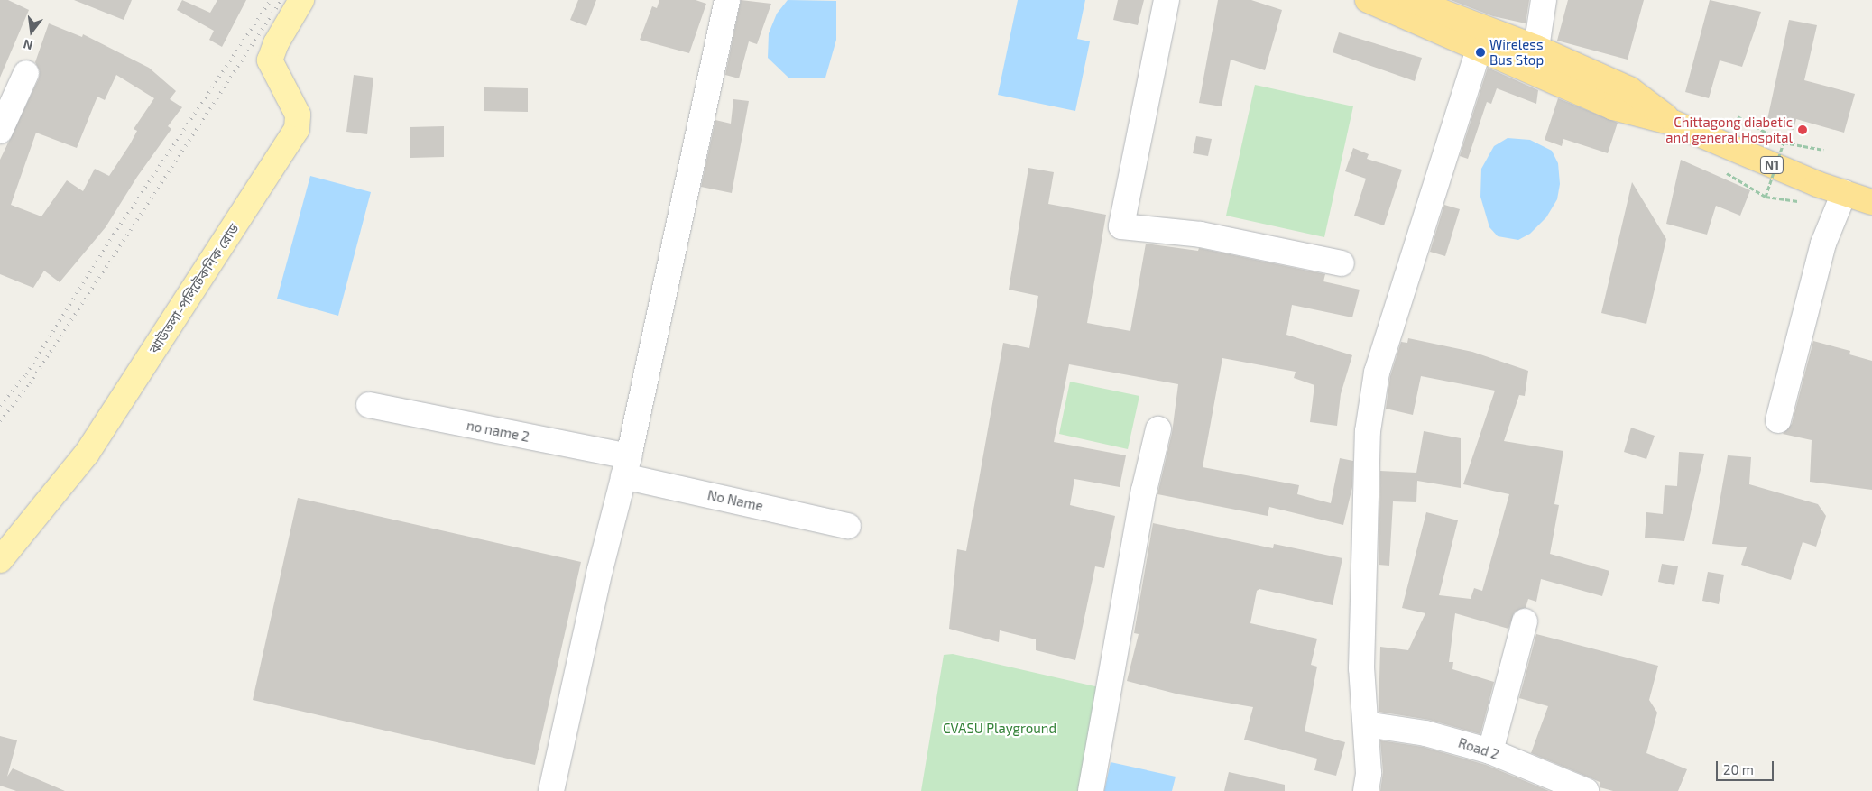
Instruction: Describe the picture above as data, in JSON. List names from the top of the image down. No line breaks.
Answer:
{"streets":{"highway":["N1"],"main road":["ঝাউতলা-পলিটেকনিক রোড"],"street":["no name 2","No Name","Road 2"]},"crossings":[["no name 2","No Name"]],"parks":["CVASU Playground"],"places":["Wireless Bus Stop","Chittagong diabetic and general Hospital"],"scale_bar":"20 m","north":"bottom"}
